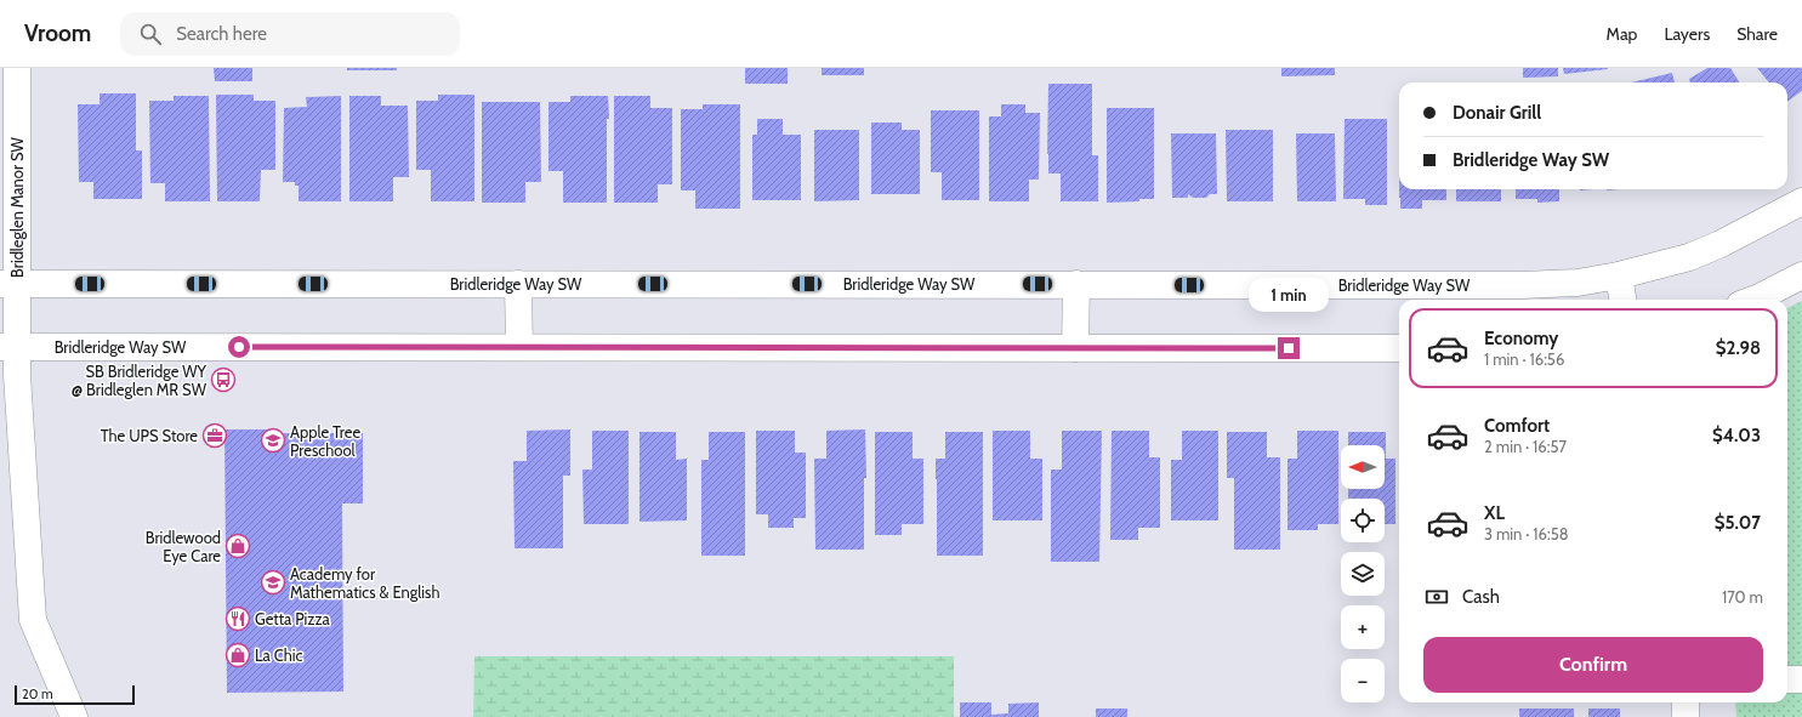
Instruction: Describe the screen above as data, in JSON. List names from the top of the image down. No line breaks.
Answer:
{"streets":{"street":["Bridleglen Manor SW","Bridleridge Way SW"]},"crossings":[["Bridleglen Manor SW","Bridleridge Way SW"]],"places":{"bus stop":["SB Bridleridge WY @ Bridleglen MR SW"],"office":["The UPS Store"],"school or university":["Apple Tree Preschool","Academy for Mathematics & English"],"shop":["Bridlewood Eye Care","La Chic"],"restaurant":["Getta Pizza"]},"scale_bar":"20 m","north":"left","page":{"header":"Vroom","search":"Search here","nav":["Map","Layers","Share"],"banner":["Donair Grill","Bridleridge Way SW"],"bubble":"1 min","list":[{"name":"Economy","note":"1 min · 16:56","value":"$2.98"},{"name":"Comfort","note":"2 min · 16:57","value":"$4.03"},{"name":"XL","note":"3 min · 16:58","value":"$5.07"}],"map_buttons":["+","−"],"pay":["Cash","170 m"],"buttons":"Confirm","scale":"20 m"}}
